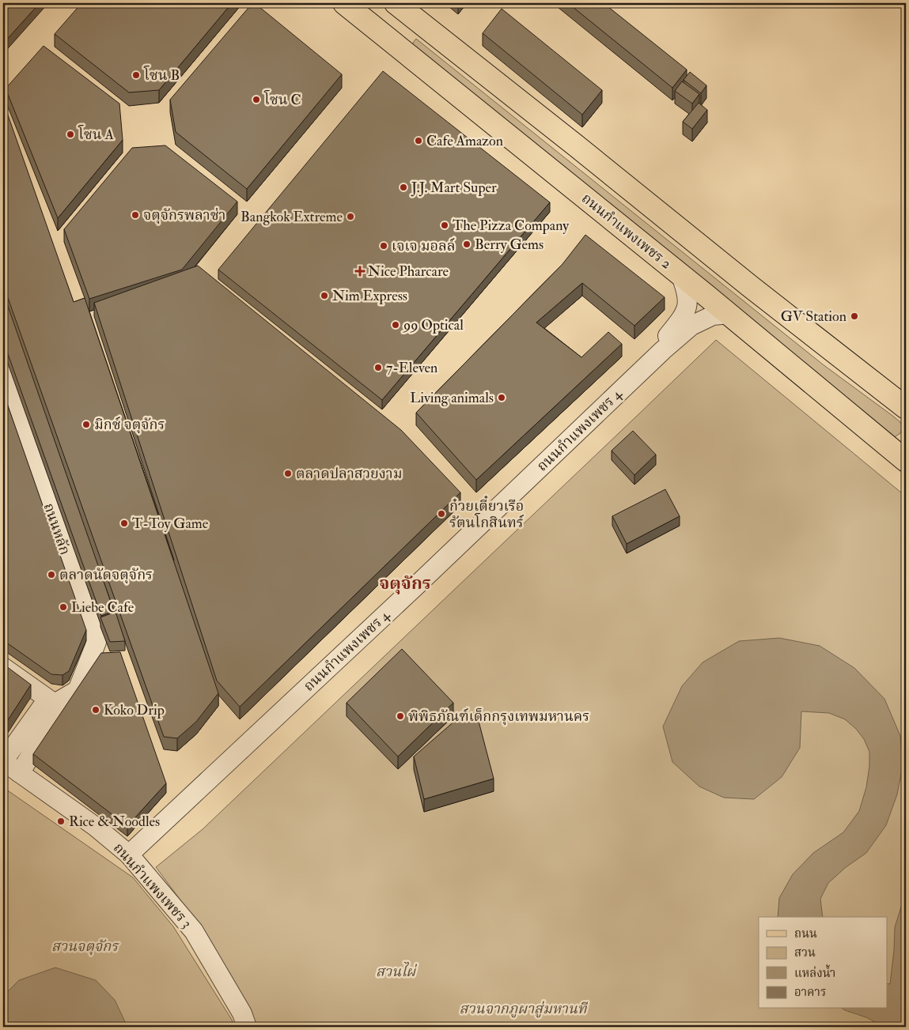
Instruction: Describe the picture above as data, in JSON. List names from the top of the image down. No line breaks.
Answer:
{"streets":{"main road":["ถนนกำแพงเพชร 2"],"street":["ถนนกำแพงเพชร 4","ถนนหลัก","ถนนกำแพงเพชร 3"]},"crossings":[["ถนนกำแพงเพชร 2","ถนนกำแพงเพชร 4"],["ถนนกำแพงเพชร 4","ถนนกำแพงเพชร 3"],["ถนนหลัก","ถนนกำแพงเพชร 3"]],"districts":["จตุจักร"],"parks":["สวนจตุจักร","สวนไผ่","สวนจากภูผาสู่มหานที"],"places":{"other":["โซน B","โซน C","โซน A","Cafe Amazon","J.J. Mart Super","จตุจักรพลาซ่า","Bangkok Extreme","The Pizza Company","Berry Gems","เจเจ มอลล์","Nim Express","GV Station","99 Optical","7-Eleven","Living animals","มิกซ์ จตุจักร","ตลาดปลาสวยงาม","ก๋วยเตี๋ยวเรือ รัตนโกสินทร์","T-Toy Game","ตลาดนัดจตุจักร","Liebe Cafe","Koko Drip","พิพิธภัณฑ์เด็กกรุงเทพมหานคร","Rice & Noodles"],"health":["Nice Pharcare"]},"legend":["ถนน","สวน","แหล่งน้ำ","อาคาร"]}
